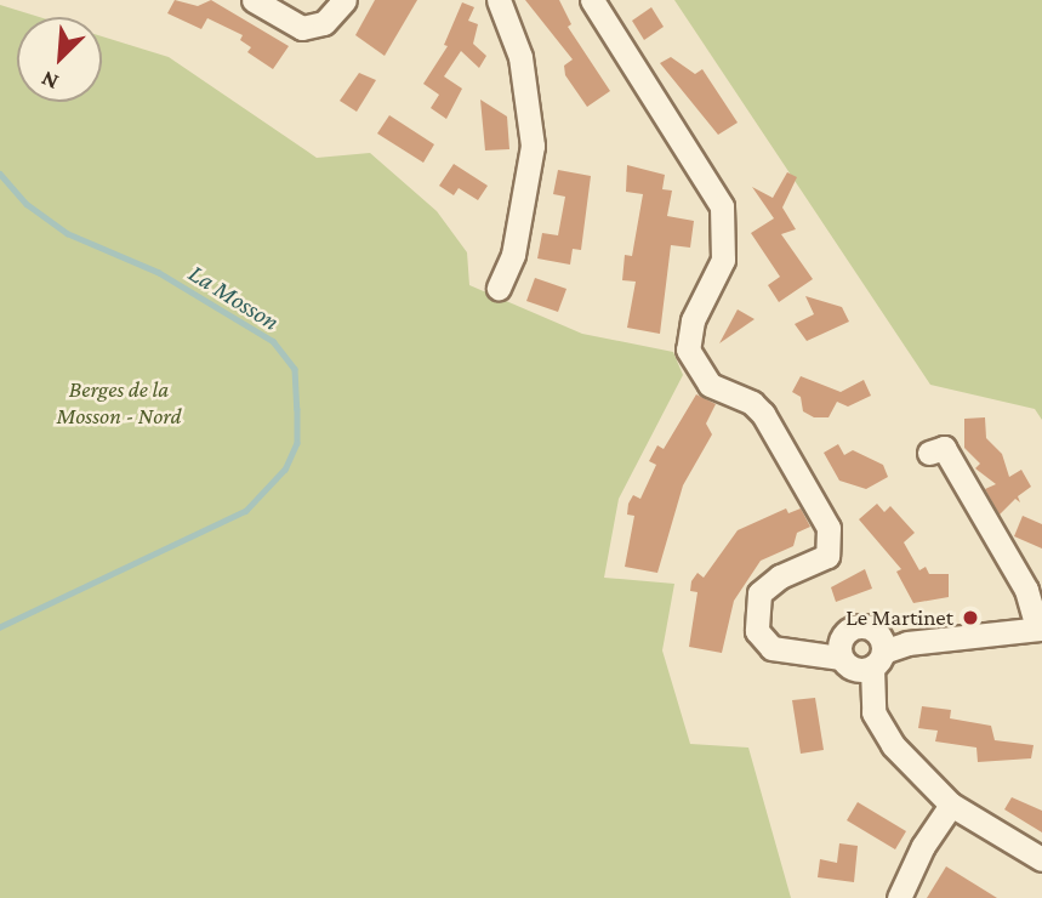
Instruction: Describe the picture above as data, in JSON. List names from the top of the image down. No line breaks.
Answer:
{"water":["La Mosson"],"parks":["Berges de la Mosson - Nord"],"places":["Le Martinet"],"north":"bottom left"}
